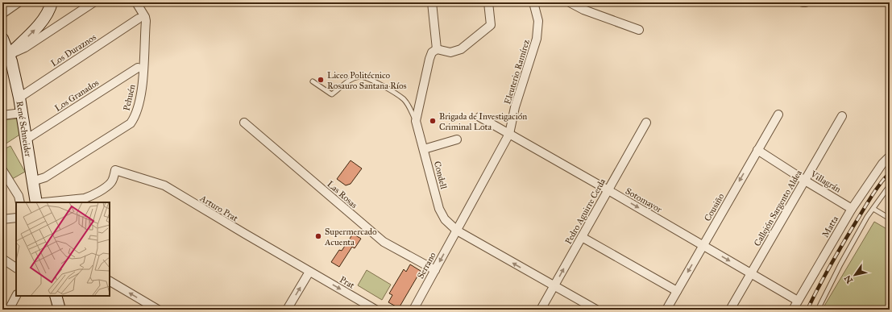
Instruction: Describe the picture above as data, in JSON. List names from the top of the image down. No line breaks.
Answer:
{"streets":{"main road":["René Schneider"],"street":["Los Duraznos","Eleuterio Ramírez","Los Granados","Pehuén","Condell","Villagrán","Las Rosas","Sotomayor","Cousiño","Arturo Prat","Callejón Sargento Aldea","Pedro Aguirre Cerda","Matta","Serrano","Prat"]},"crossings":[["Los Duraznos","René Schneider"],["Eleuterio Ramírez","Condell"],["Eleuterio Ramírez","Sotomayor"],["Eleuterio Ramírez","Serrano"],["Los Granados","René Schneider"],["Pehuén","René Schneider"],["Condell","Pedro Aguirre Cerda"],["Condell","Serrano"],["Villagrán","Cousiño"],["Villagrán","Callejón Sargento Aldea"],["Villagrán","Matta"],["Las Rosas","Serrano"],["Sotomayor","Cousiño"],["Sotomayor","Callejón Sargento Aldea"],["Sotomayor","Pedro Aguirre Cerda"],["Sotomayor","Matta"],["Arturo Prat","Prat"]],"one_way":["Cousiño","Serrano","Prat"],"places":["Liceo Politécnico Rosauro Santana Ríos","Brigada de Investigación Criminal Lota","Supermercado Acuenta"],"north":"bottom left"}
